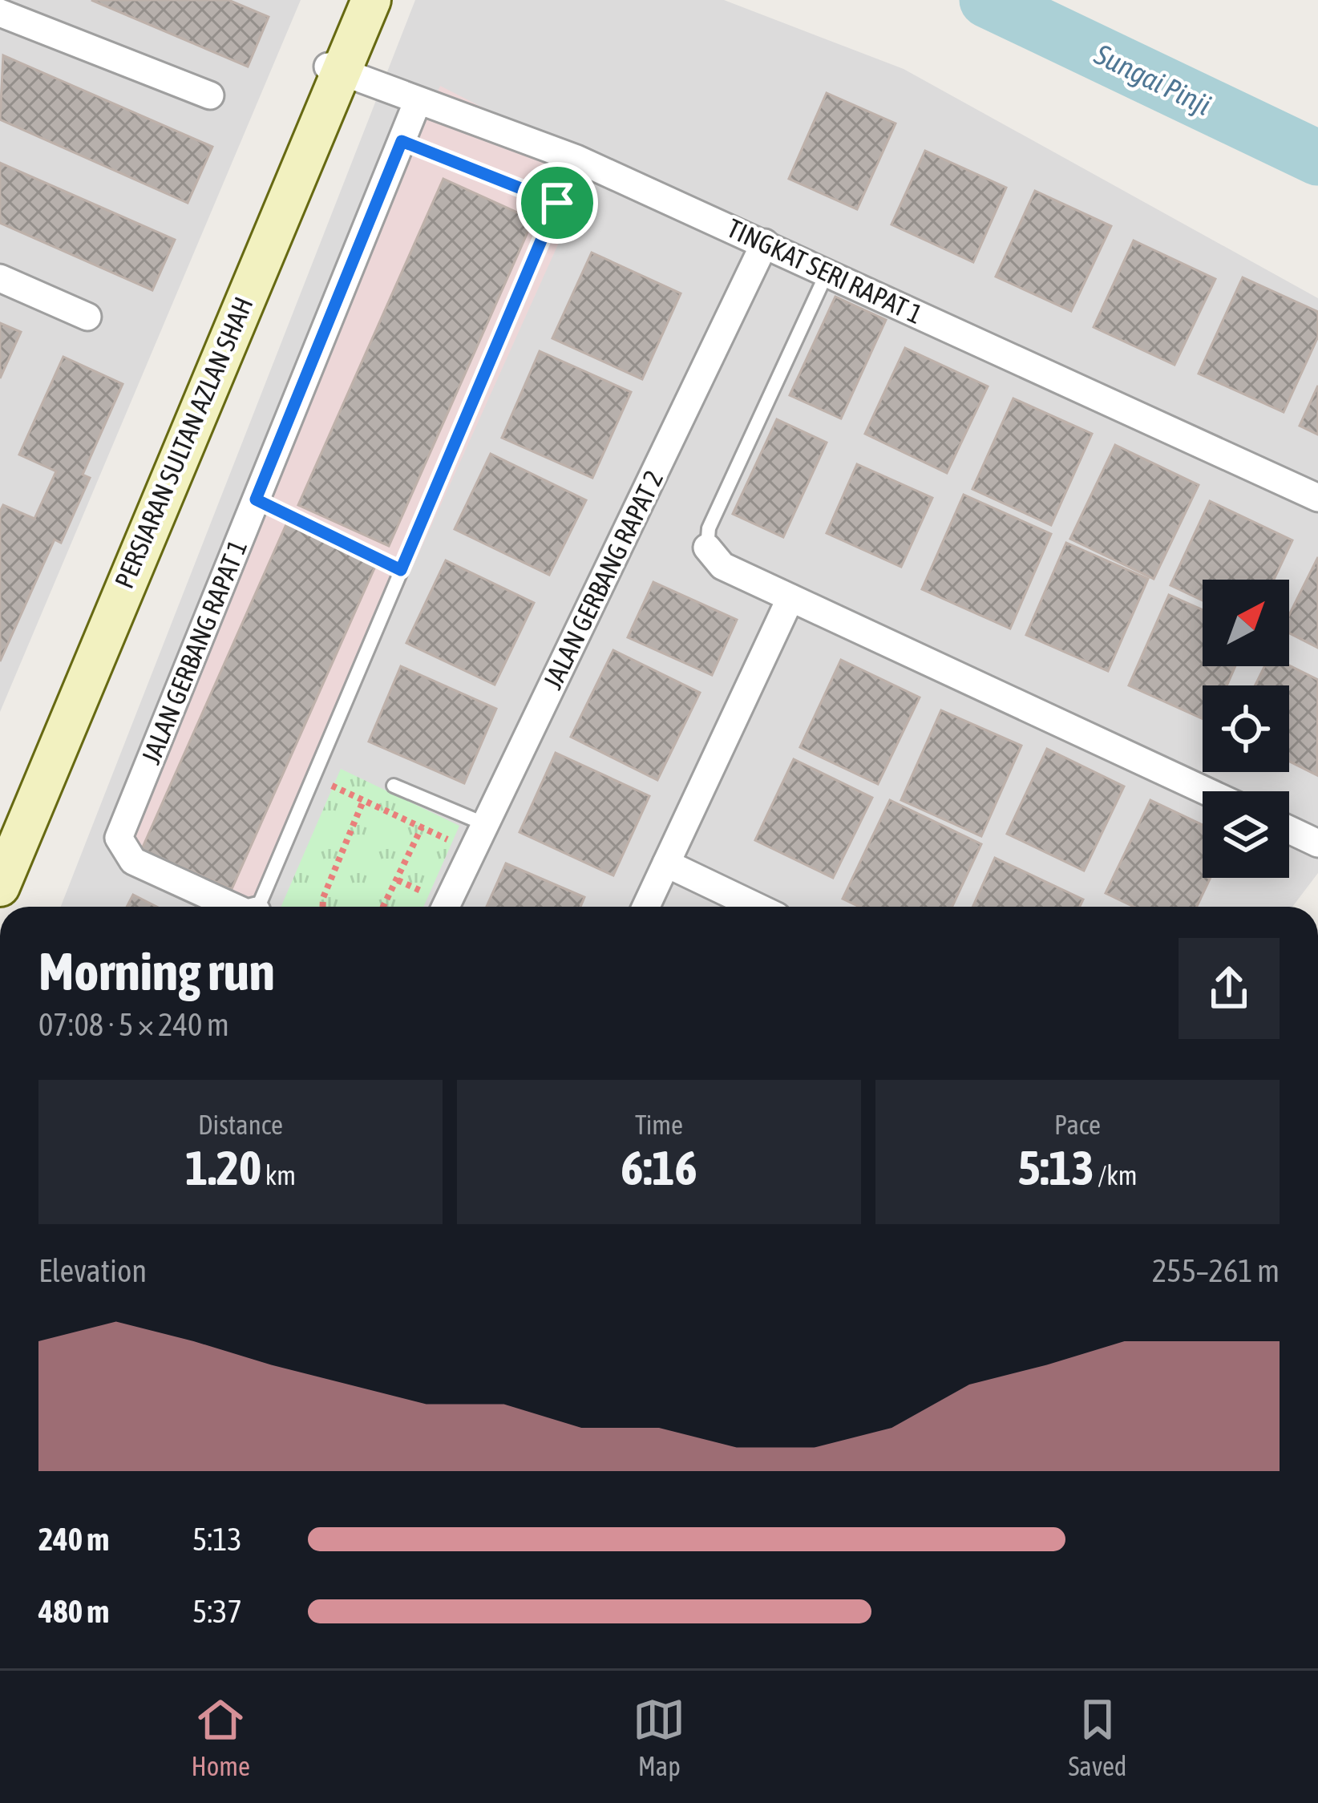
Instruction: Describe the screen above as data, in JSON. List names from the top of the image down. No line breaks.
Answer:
{"streets":{"street":["TINGKAT SERI RAPAT 1","PERSIARAN SULTAN AZLAN SHAH","JALAN GERBANG RAPAT 2","JALAN GERBANG RAPAT 1"]},"crossings":[["TINGKAT SERI RAPAT 1","PERSIARAN SULTAN AZLAN SHAH"],["TINGKAT SERI RAPAT 1","JALAN GERBANG RAPAT 2"],["TINGKAT SERI RAPAT 1","JALAN GERBANG RAPAT 1"]],"water":["Sungai Pinji"],"north":"top right","page":{"heading":["Morning run","07:08 · 5 × 240 m"],"stats":[["Distance","1.20 km"],["Time","6:16"],["Pace","5:13 /km"]],"chart":["Elevation","255–261 m"],"list":[{"name":"240 m","note":"5:13"},{"name":"480 m","note":"5:37"}],"tabs":["Home","Map","Saved"]}}
